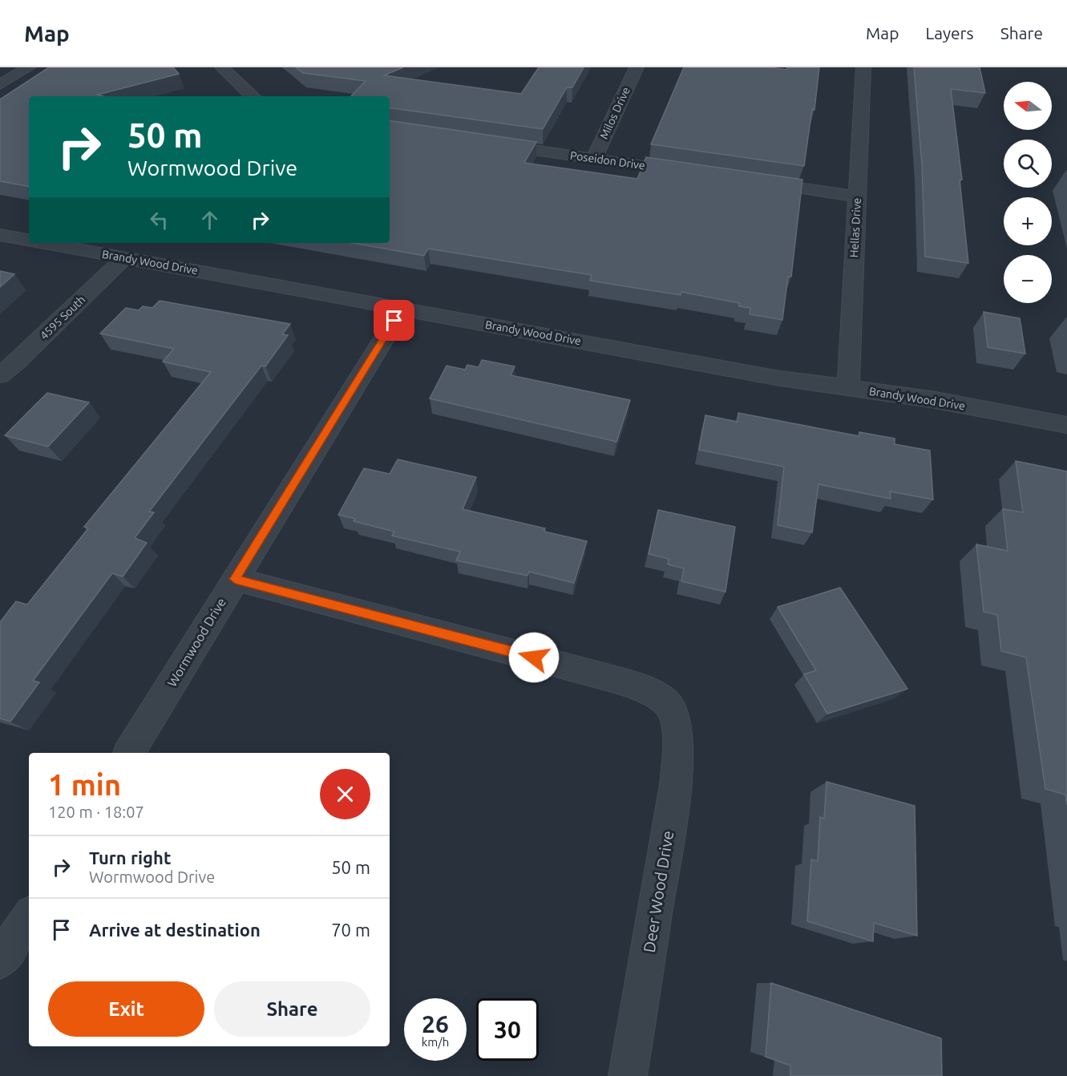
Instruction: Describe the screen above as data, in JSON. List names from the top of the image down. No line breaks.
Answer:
{"streets":{"street":["Milos Drive","Poseidon Drive","Hellas Drive","Brandy Wood Drive","4595 South","Wormwood Drive","Deer Wood Drive"]},"crossings":[["Milos Drive","Poseidon Drive"],["Hellas Drive","Brandy Wood Drive"],["Brandy Wood Drive","4595 South"],["Brandy Wood Drive","Wormwood Drive"],["Wormwood Drive","Deer Wood Drive"]],"north":"left","page":{"header":"Map","nav":["Map","Layers","Share"],"map_buttons":["+","−"],"turn":["50 m","Wormwood Drive"],"heading":["1 min","120 m · 18:07"],"list":[{"name":"Turn right","note":"Wormwood Drive","value":"50 m"},{"name":"Arrive at destination","value":"70 m"}],"buttons":["Exit","Share"],"speed":"26 km/h","limit":"30"}}
